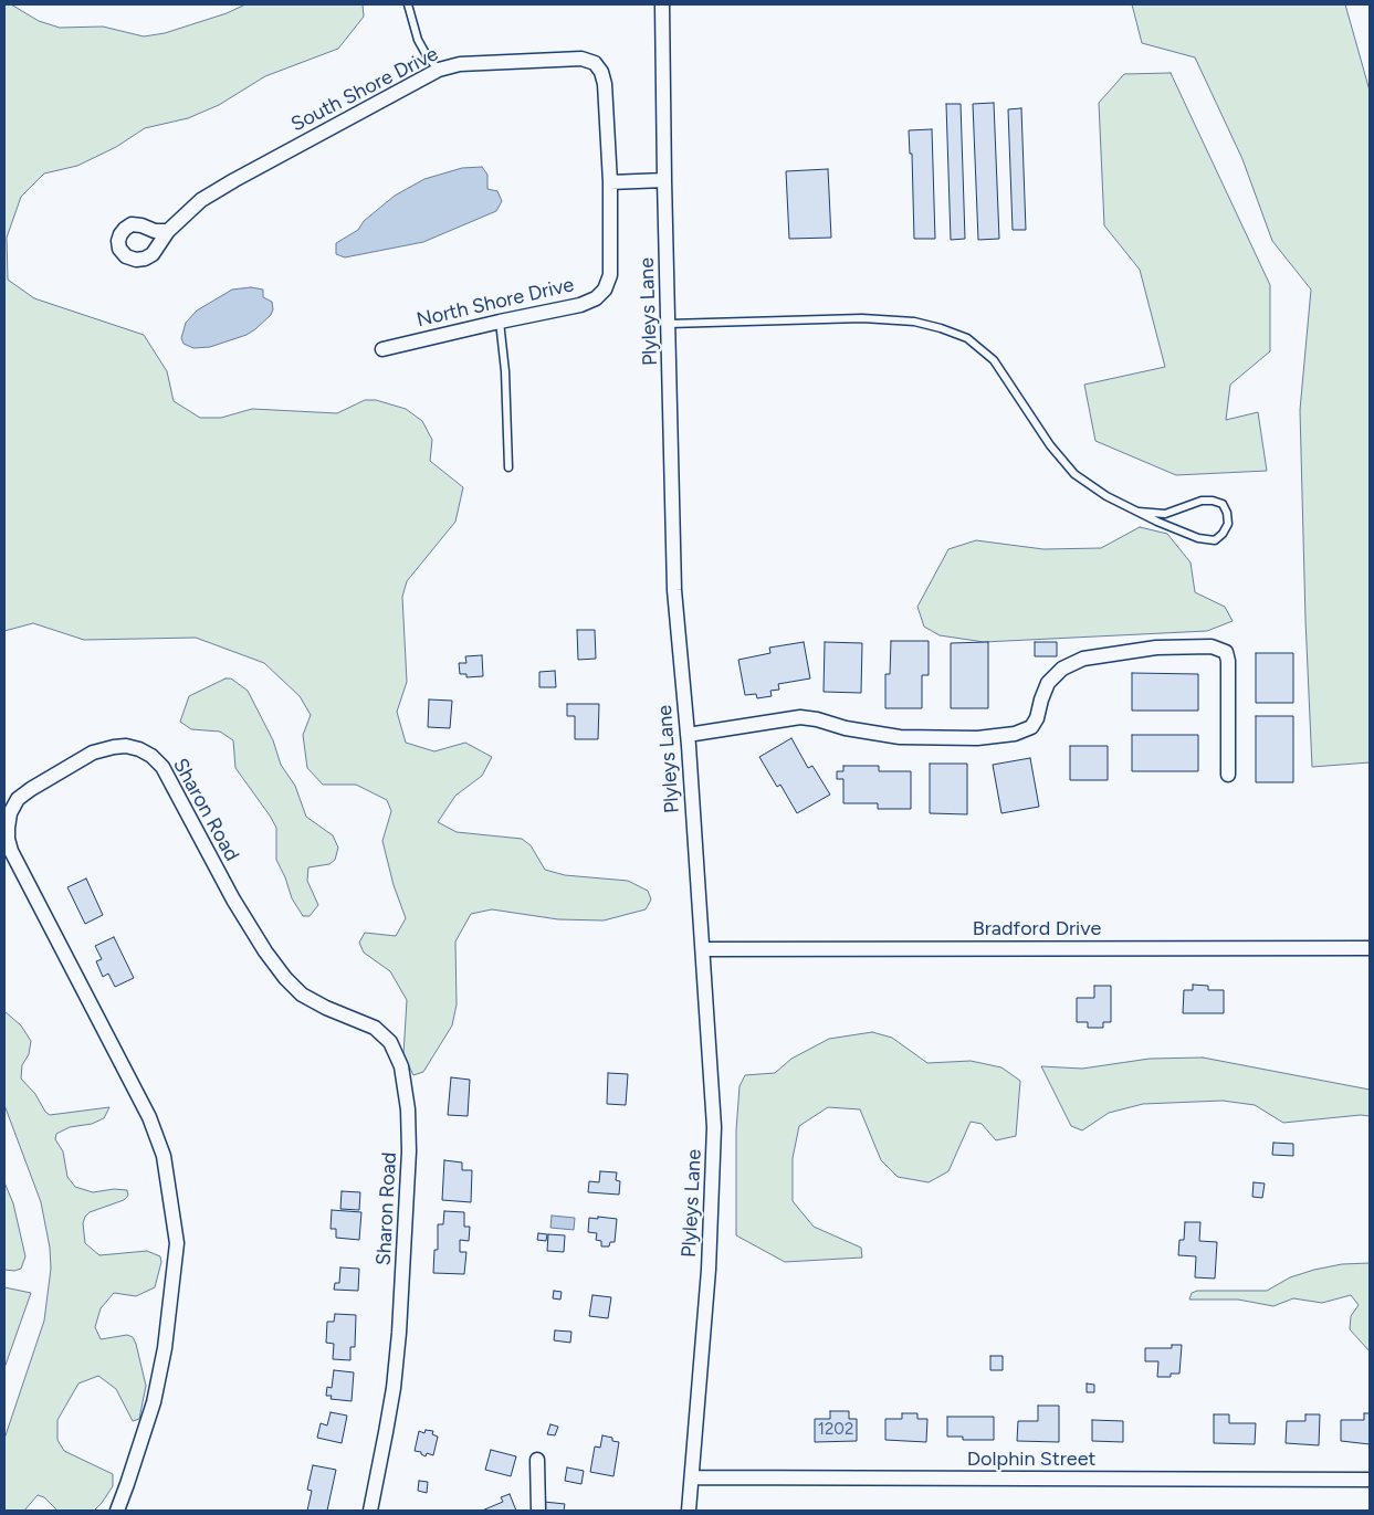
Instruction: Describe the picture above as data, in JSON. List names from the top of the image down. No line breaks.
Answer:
{"streets":{"street":["South Shore Drive","North Shore Drive","Plyleys Lane","Sharon Road","Bradford Drive","Dolphin Street"]},"crossings":[["South Shore Drive","North Shore Drive"],["Plyleys Lane","Bradford Drive"],["Plyleys Lane","Dolphin Street"]],"house_numbers":["1202"]}
